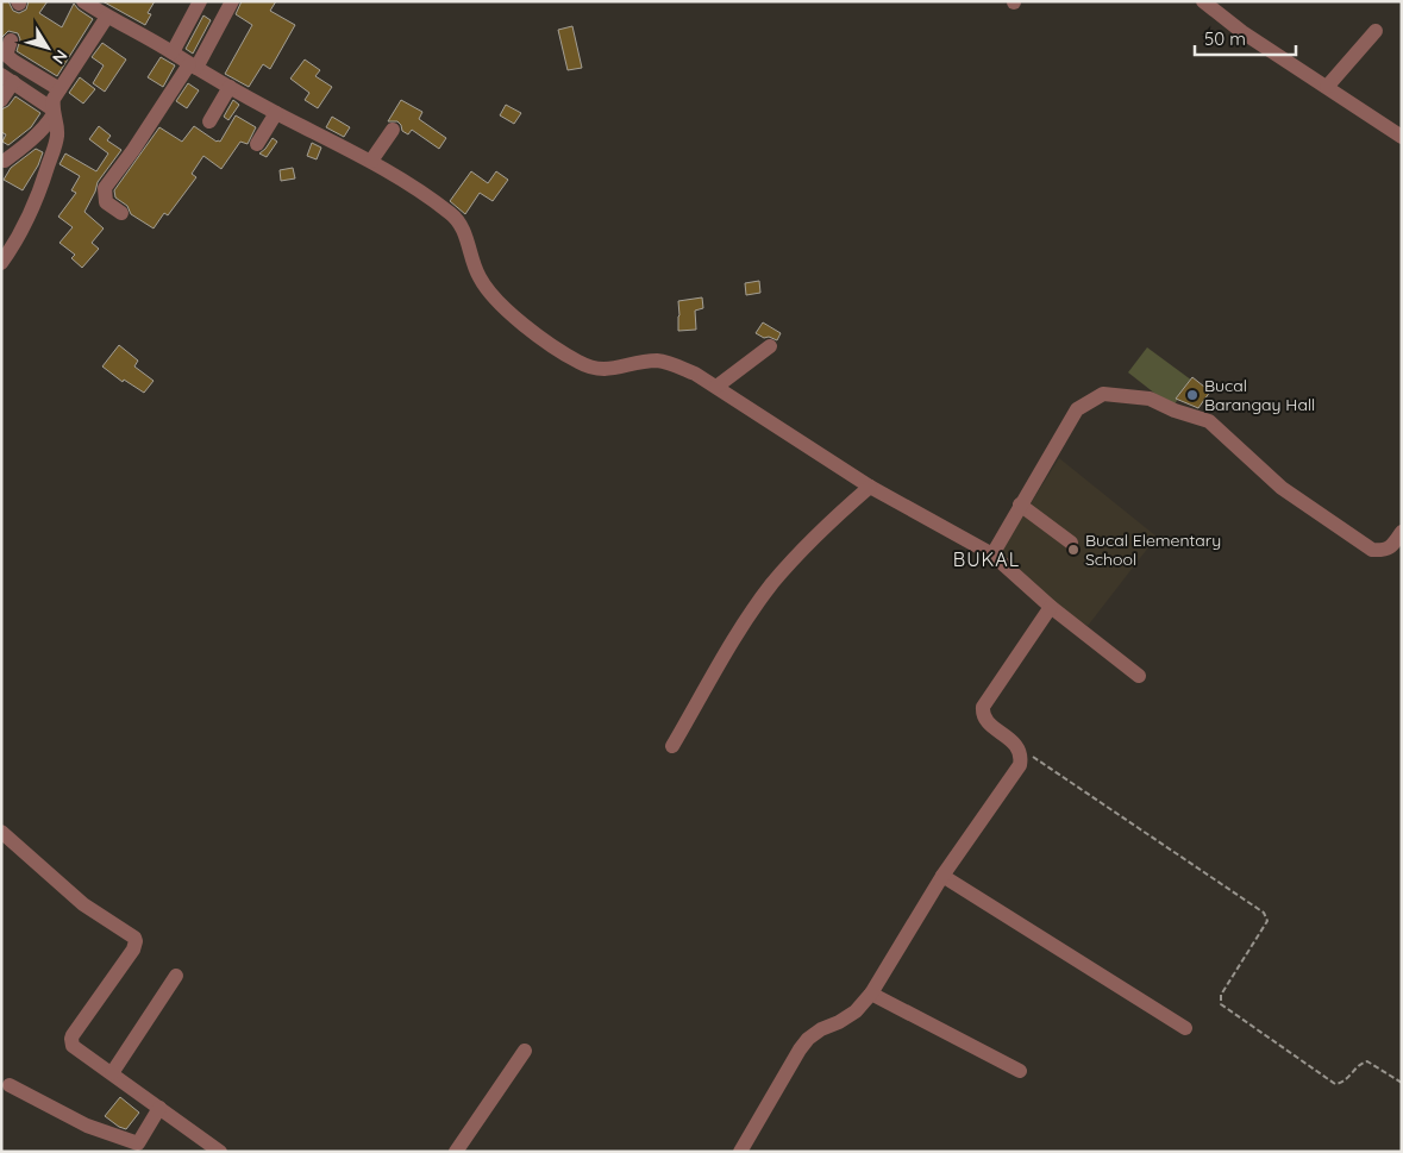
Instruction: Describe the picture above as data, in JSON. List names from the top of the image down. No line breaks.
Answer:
{"districts":["BUKAL"],"places":["Bucal Barangay Hall","Bucal Elementary School"],"scale_bar":"50 m","north":"bottom right"}
